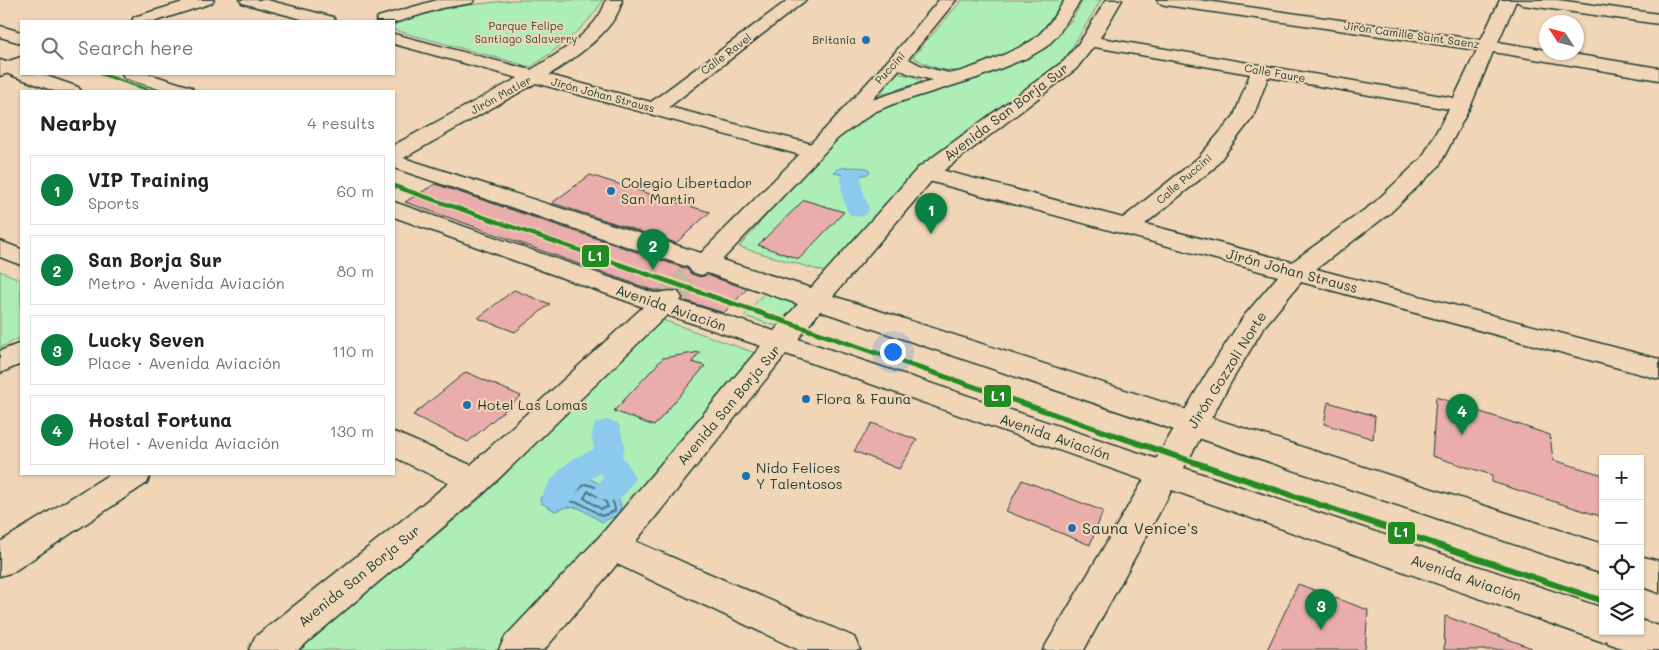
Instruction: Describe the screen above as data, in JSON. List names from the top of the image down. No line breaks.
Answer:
{"streets":{"street":["Jirón Camille Saint Saenz","Calle Ravel","Puccini","Calle Faure","Jirón Matier","Jirón Johan Strauss","Avenida San Borja Sur","Calle Puccini","Avenida Aviación","Jirón Gozzoli Norte"]},"crossings":[["Jirón Camille Saint Saenz","Jirón Gozzoli Norte"],["Calle Ravel","Jirón Johan Strauss"],["Calle Faure","Avenida San Borja Sur"],["Calle Faure","Calle Puccini"],["Calle Faure","Jirón Gozzoli Norte"],["Jirón Matier","Jirón Johan Strauss"],["Jirón Johan Strauss","Avenida San Borja Sur"],["Jirón Johan Strauss","Calle Puccini"],["Jirón Johan Strauss","Jirón Gozzoli Norte"],["Avenida San Borja Sur","Avenida Aviación"],["Avenida Aviación","Jirón Gozzoli Norte"]],"parks":["Parque Felipe Santiago Salaverry"],"places":["Britania","Colegio Libertador San Martin","Flora & Fauna","Hotel Las Lomas","Nido Felices Y Talentosos","Sauna Venice's"],"lines":["transit line L1"],"north":"top left","page":{"search":"Search here","heading":["Nearby","4 results"],"list":[{"mark":"1","name":"VIP Training","note":"Sports","value":"60 m"},{"mark":"2","name":"San Borja Sur","note":"Metro · Avenida Aviación","value":"80 m"},{"mark":"3","name":"Lucky Seven","note":"Place · Avenida Aviación","value":"110 m"},{"mark":"4","name":"Hostal Fortuna","note":"Hotel · Avenida Aviación","value":"130 m"}],"pins":["1","2","4","3"],"map_buttons":["+","−"]}}
